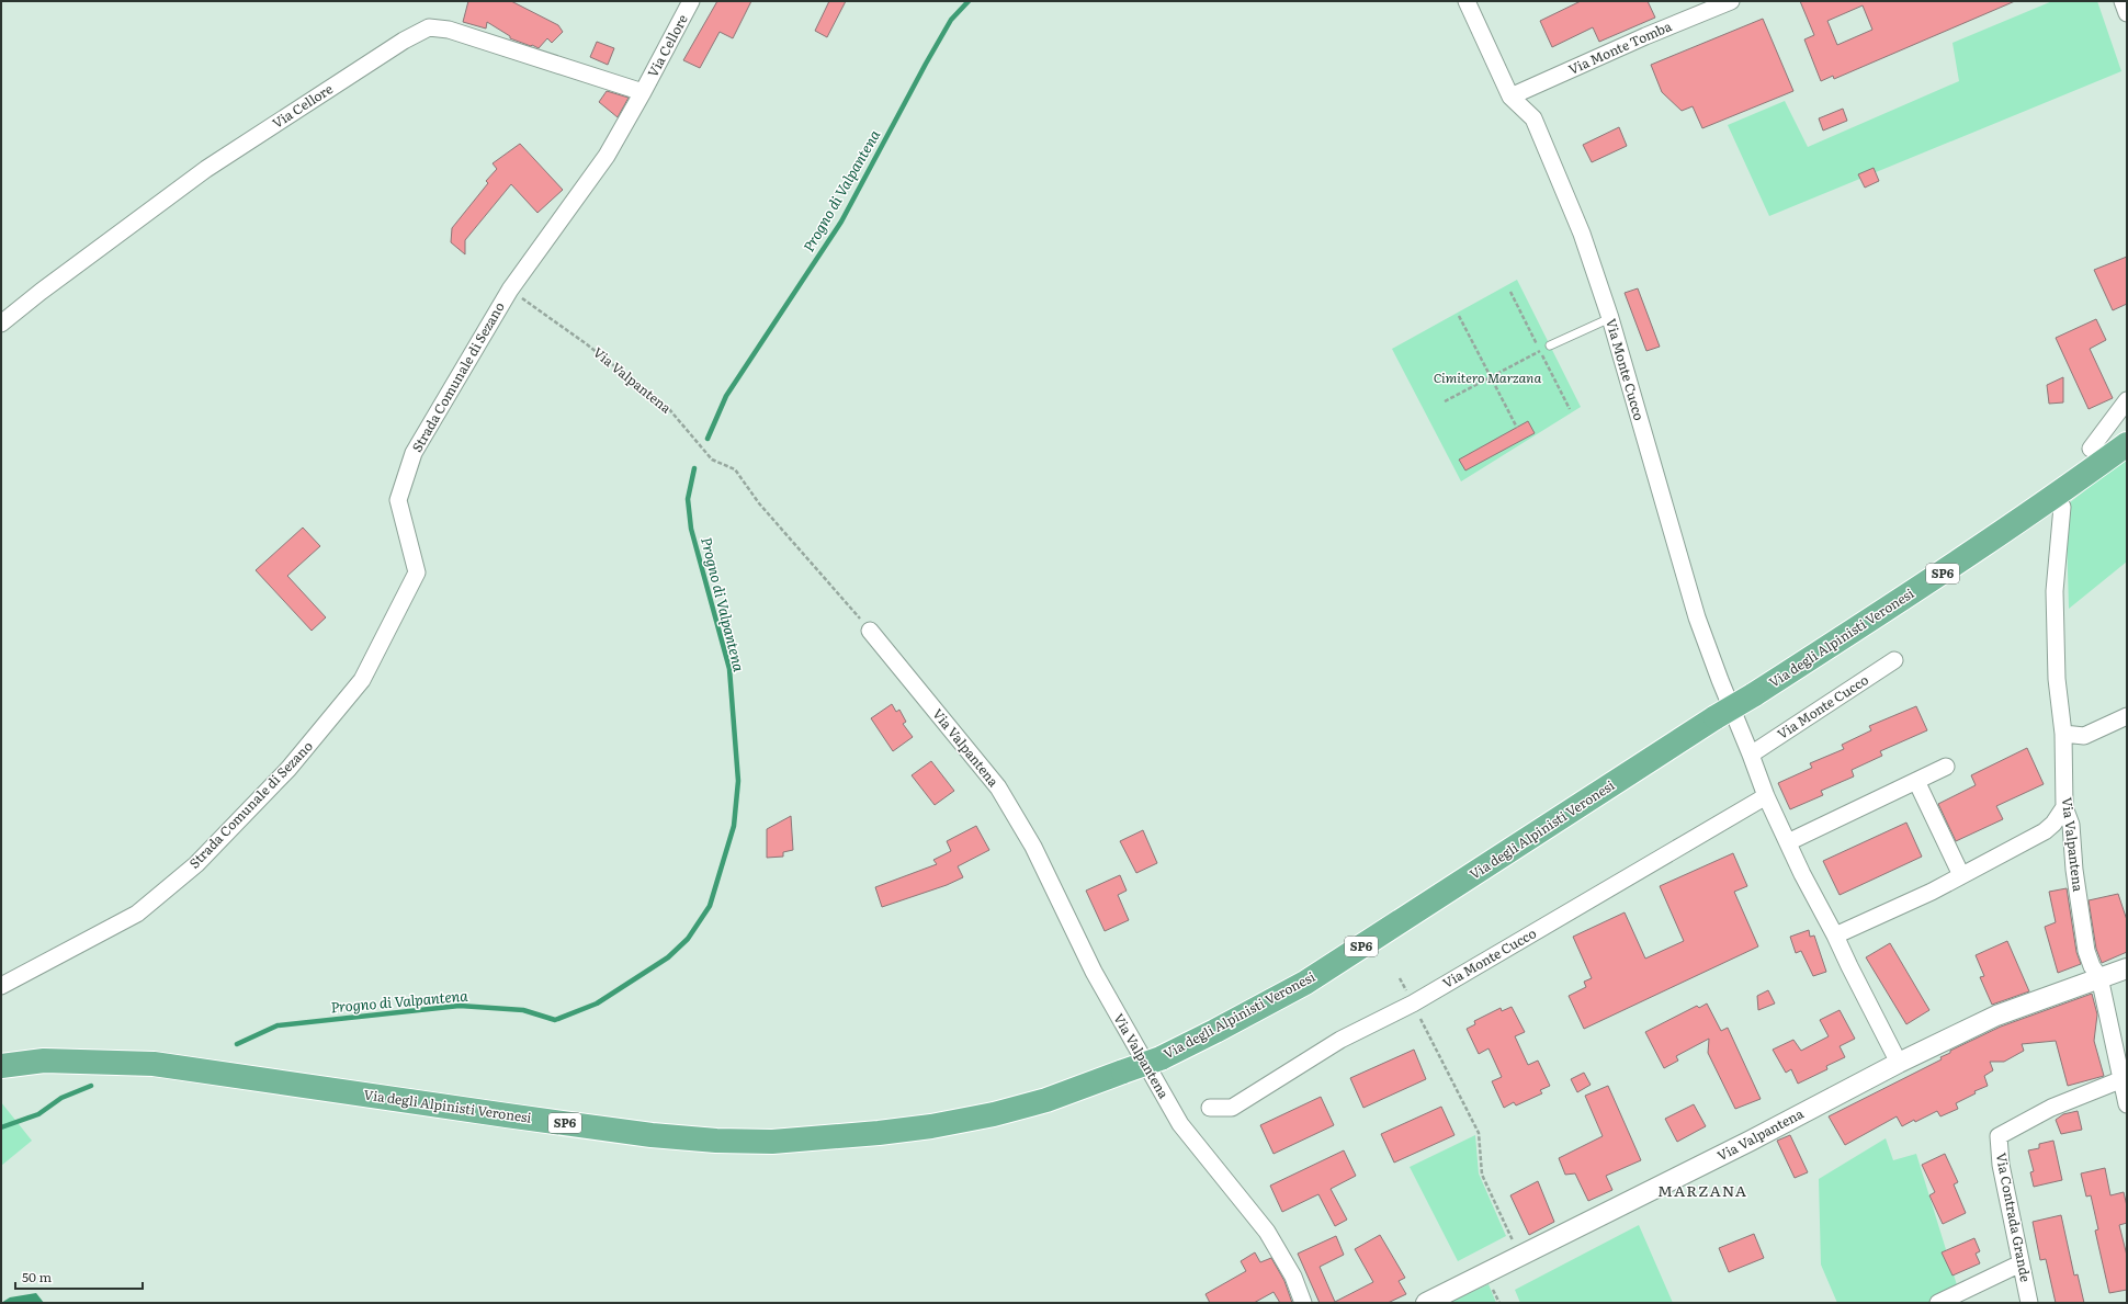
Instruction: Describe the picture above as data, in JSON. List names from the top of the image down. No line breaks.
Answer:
{"streets":{"highway":["SP6","Via degli Alpinisti Veronesi"],"street":["Via Cellore","Via Monte Tomba","Via Monte Cucco","Strada Comunale di Sezano","Via Valpantena","Via Contrada Grande"]},"crossings":[["Via Cellore","Strada Comunale di Sezano"],["Via Cellore","Via Valpantena"],["Via Monte Tomba","Via Monte Cucco"],["Via Monte Cucco","Via Valpantena"],["Strada Comunale di Sezano","Via Valpantena"]],"districts":["MARZANA"],"water":["Progno di Valpantena"],"parks":["Cimitero Marzana"],"scale_bar":"50 m"}
